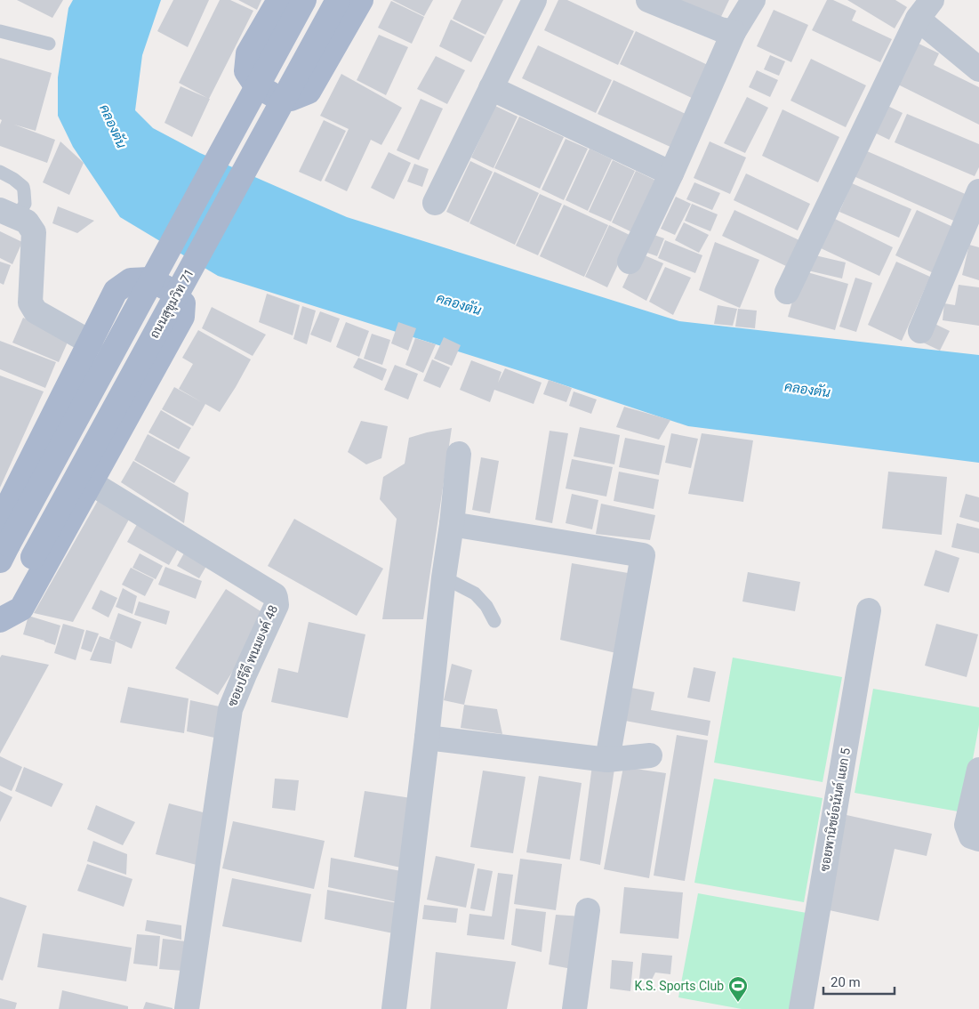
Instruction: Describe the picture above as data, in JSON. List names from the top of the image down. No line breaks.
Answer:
{"streets":{"main road":["ถนนสุขุมวิท 71"],"street":["ซอยปรีดี พนมยงค์ 48","ซอยพานิชย์อนันต์ แยก 5"]},"water":["คลองตัน"],"places":{"sports":["K.S. Sports Club"]},"scale_bar":"20 m"}
